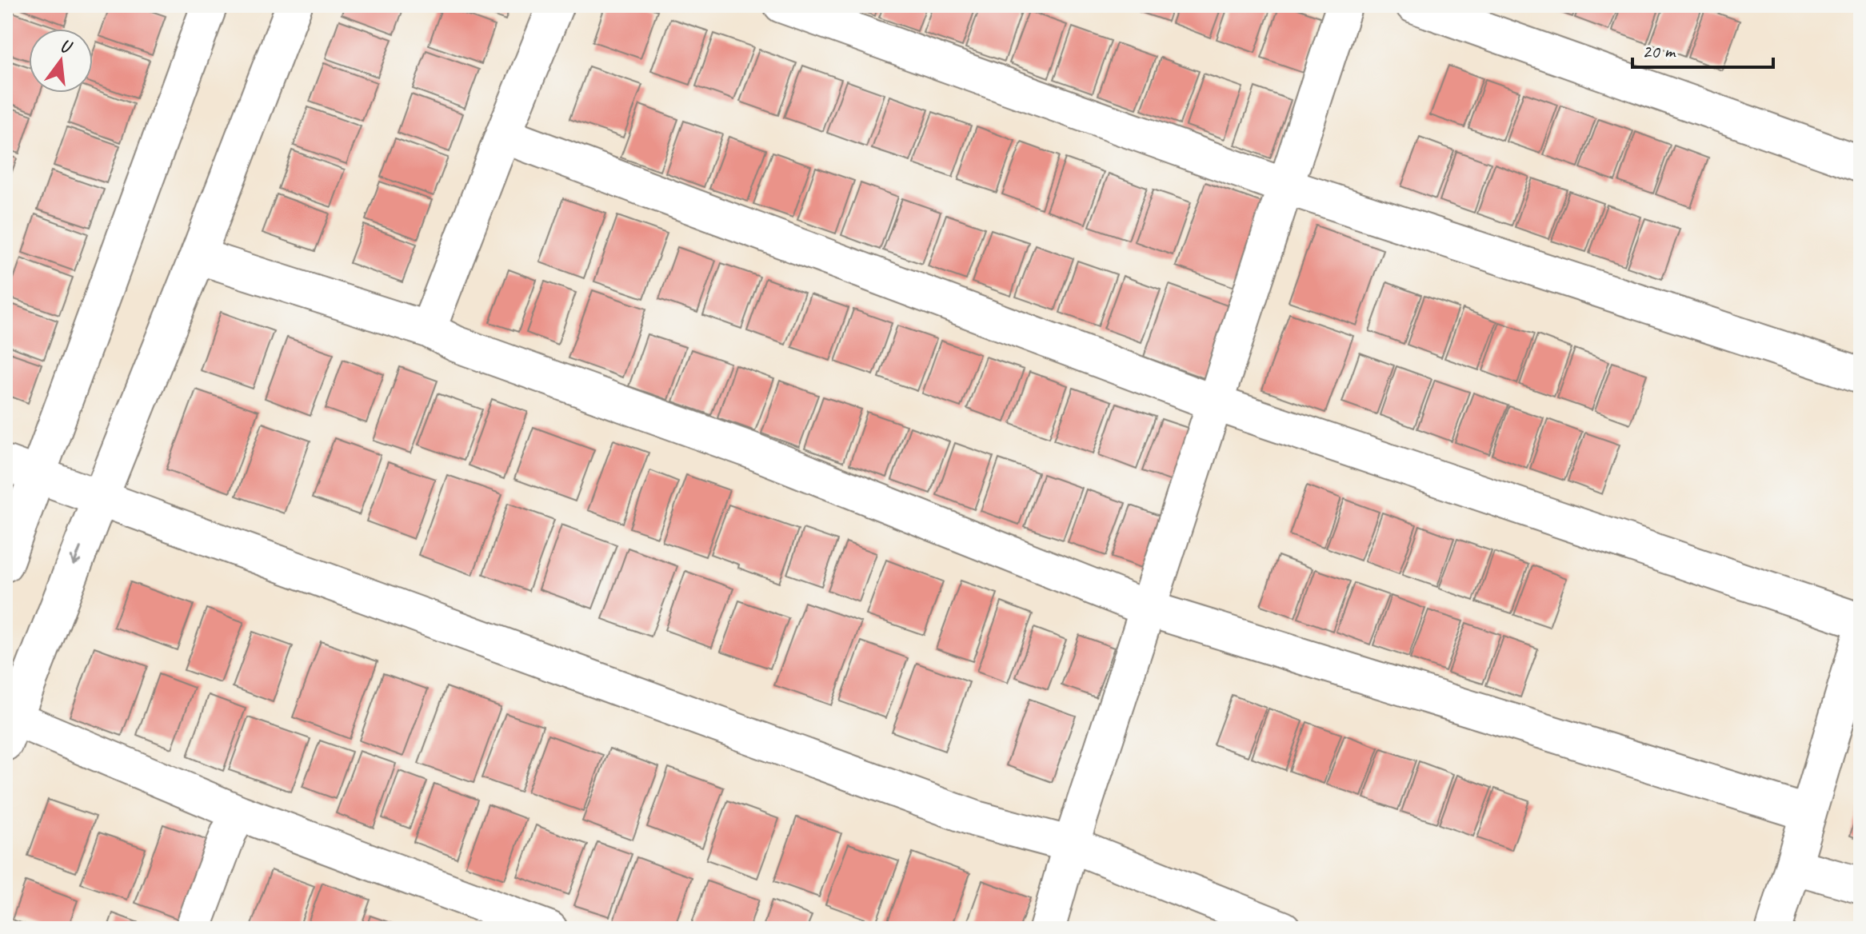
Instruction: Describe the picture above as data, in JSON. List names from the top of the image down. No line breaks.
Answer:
{"scale_bar":"20 m","north":"top"}
